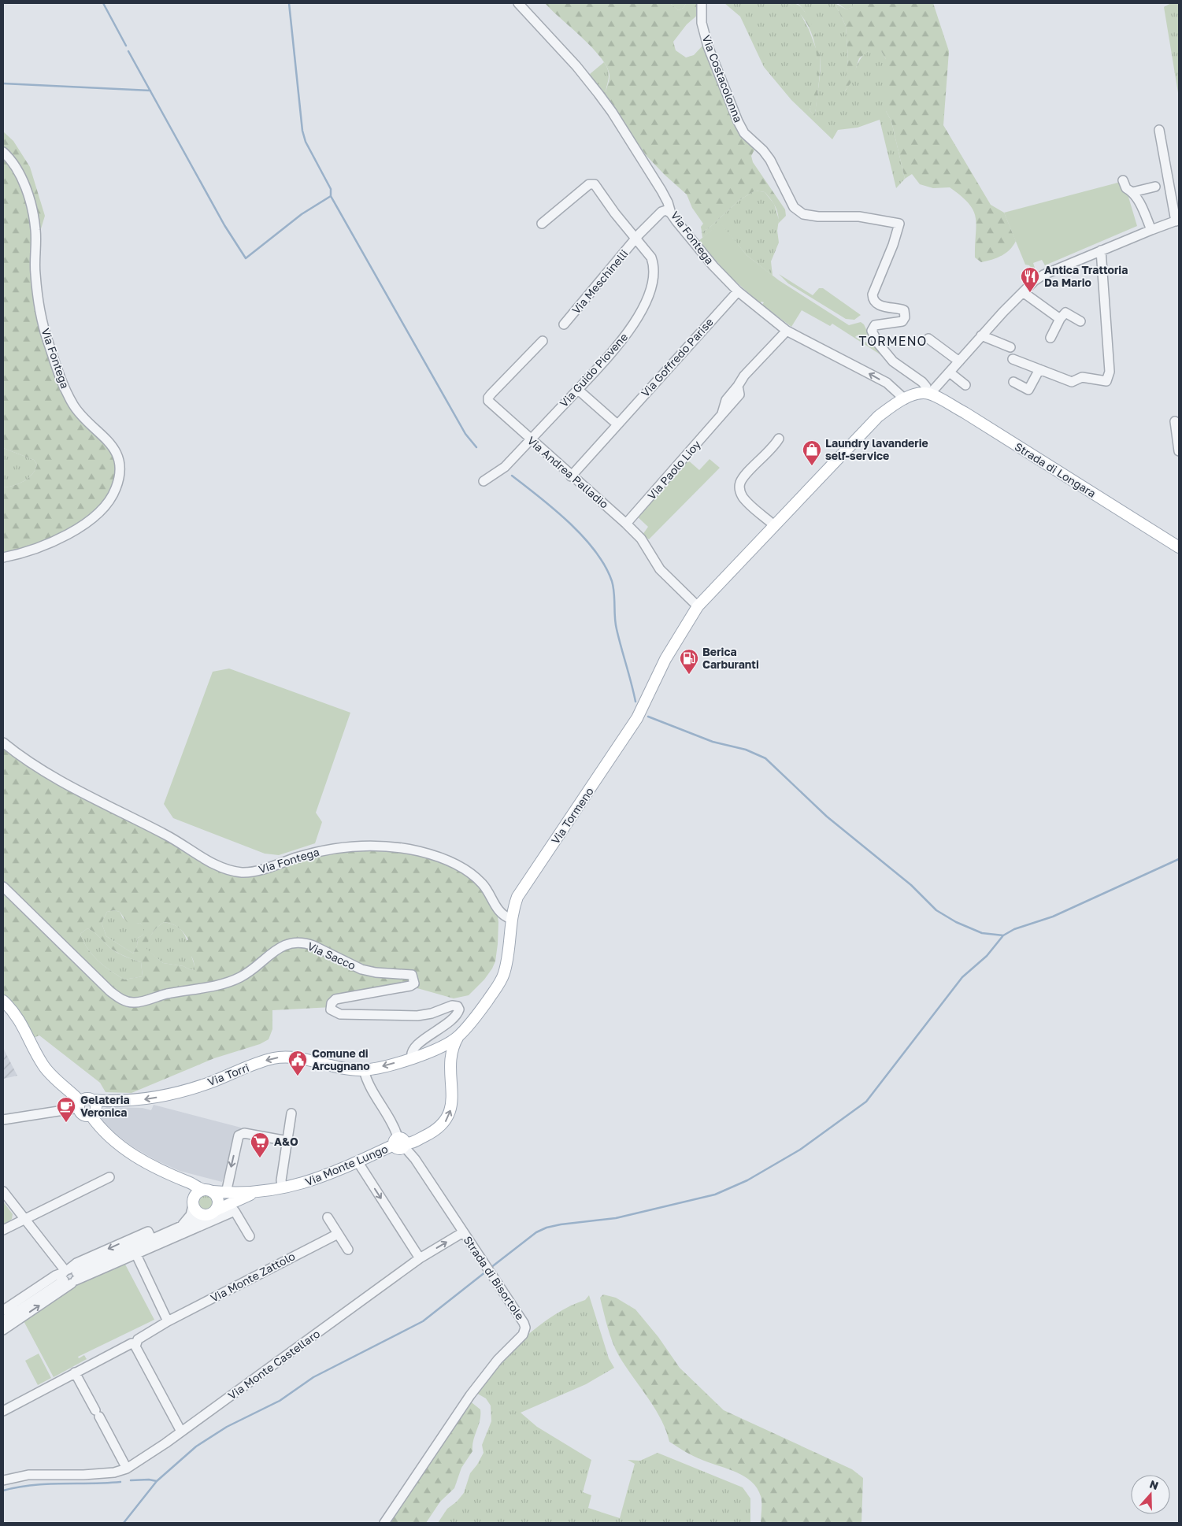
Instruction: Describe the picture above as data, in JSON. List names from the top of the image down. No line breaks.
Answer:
{"streets":{"main road":["Strada di Longara","Via Tormeno","Via Torri","Via Monte Lungo"],"street":["Via Costacolonna","Via Fontega","Via Meschinelli","Via Goffredo Parise","Via Guido Piovene","Via Paolo Lioy","Via Andrea Palladio","Via Sacco","Via Monte Zattolo","Strada di Bisortole","Via Monte Castellaro"]},"crossings":[["Via Costacolonna","Strada di Longara"],["Via Costacolonna","Via Tormeno"],["Via Fontega","Via Meschinelli"],["Via Fontega","Via Goffredo Parise"],["Via Fontega","Via Paolo Lioy"],["Via Fontega","Via Tormeno"],["Via Meschinelli","Via Guido Piovene"],["Via Goffredo Parise","Via Andrea Palladio"],["Via Guido Piovene","Via Andrea Palladio"],["Via Paolo Lioy","Via Andrea Palladio"],["Strada di Longara","Via Tormeno"],["Via Andrea Palladio","Via Tormeno"],["Via Tormeno","Via Sacco"],["Via Tormeno","Via Torri"],["Via Tormeno","Strada di Bisortole"],["Via Torri","Strada di Bisortole"],["Via Monte Lungo","Strada di Bisortole"],["Strada di Bisortole","Via Monte Castellaro"]],"one_way":["Via Torri","Via Monte Lungo"],"districts":["TORMENO"],"places":{"restaurant":["Antica Trattoria Da Mario"],"shop":["Laundry lavanderie self-service"],"fuel station":["Berica Carburanti"],"public building":["Comune di Arcugnano"],"cafe":["Gelateria Veronica"],"supermarket":["A&O"]},"north":"top"}
